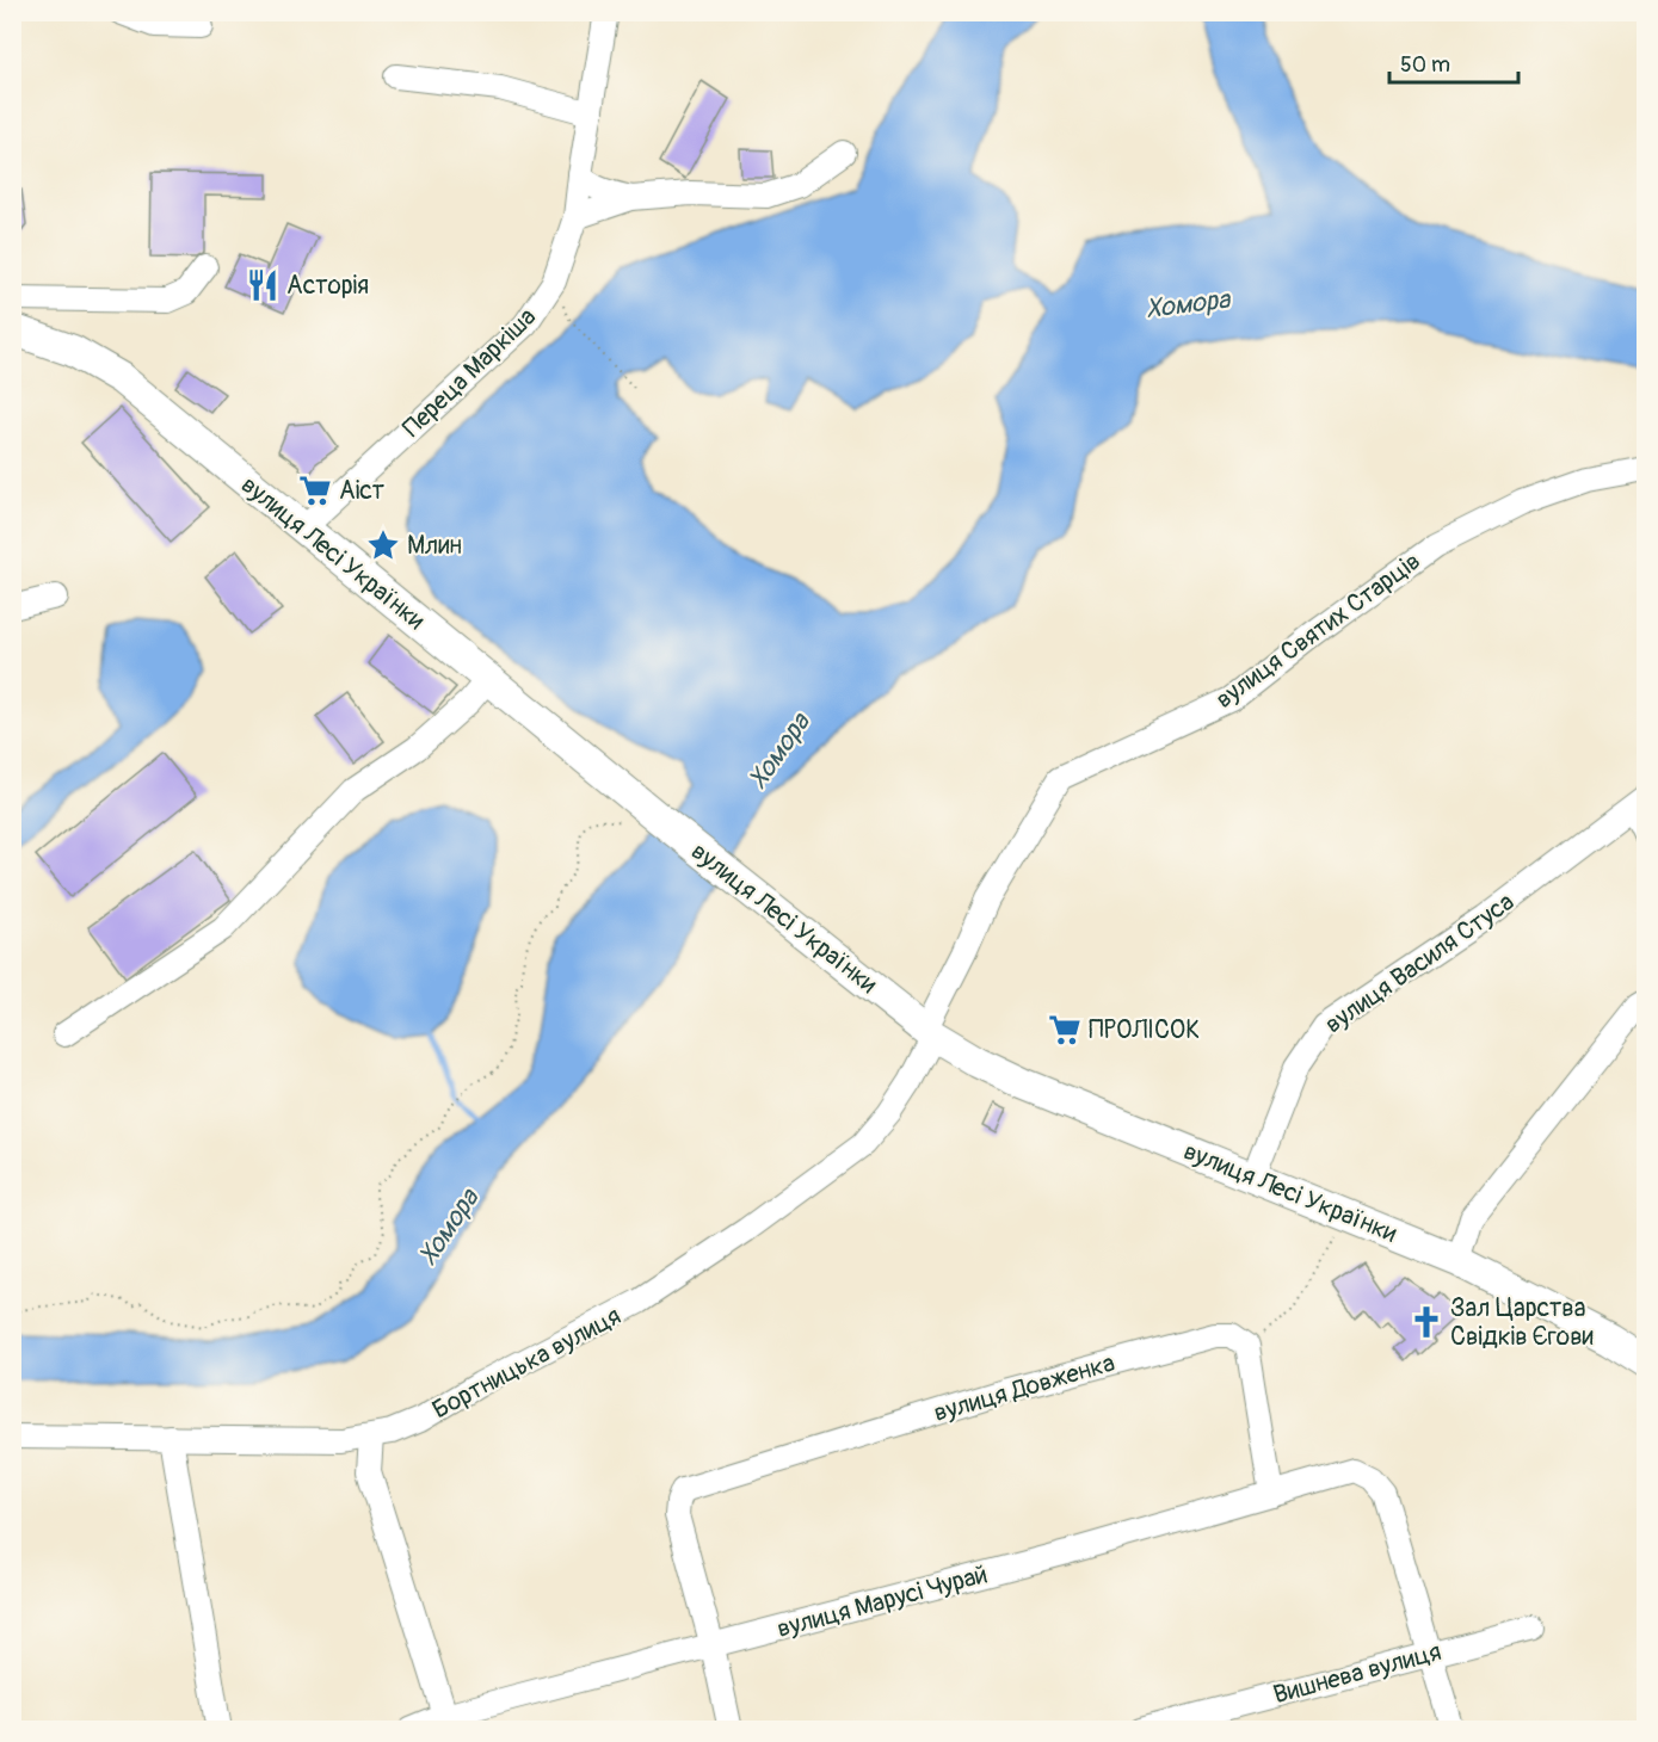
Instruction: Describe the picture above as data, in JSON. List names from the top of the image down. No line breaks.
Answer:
{"streets":{"main road":["вулиця Лесі Українки"],"street":["Переца Маркіша","вулиця Святих Старців","вулиця Василя Стуса","Бортницька вулиця","вулиця Довженка","вулиця Марусі Чурай","Вишнева вулиця"]},"crossings":[["Переца Маркіша","вулиця Лесі Українки"],["вулиця Лесі Українки","вулиця Святих Старців"],["вулиця Лесі Українки","вулиця Василя Стуса"],["вулиця Лесі Українки","Бортницька вулиця"],["вулиця Святих Старців","Бортницька вулиця"],["вулиця Довженка","вулиця Марусі Чурай"],["вулиця Марусі Чурай","Вишнева вулиця"]],"water":["Хомора"],"places":{"restaurant":["Асторія"],"supermarket":["Аіст","ПРОЛІСОК"],"place":["Млин"],"church":["Зал Царства Свідків Єгови"]},"scale_bar":"50 m"}
